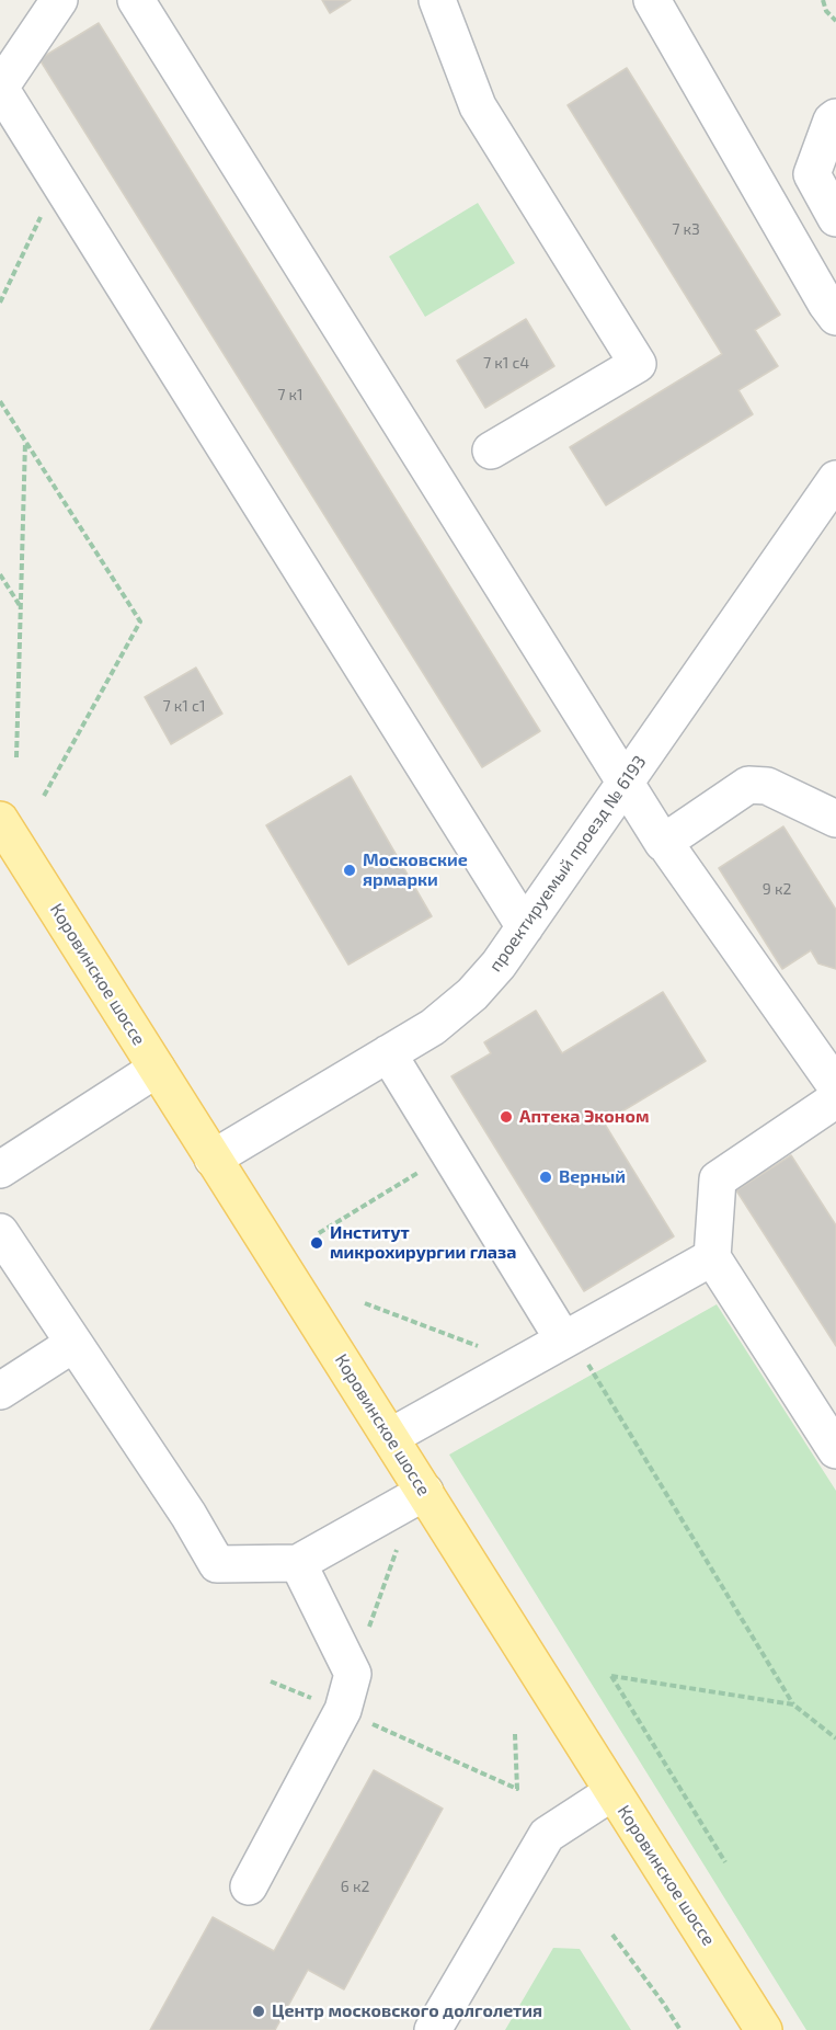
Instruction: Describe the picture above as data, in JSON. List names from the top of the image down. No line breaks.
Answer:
{"streets":{"main road":["Коровинское шоссе"],"street":["проектируемый проезд № 6193"]},"crossings":[["проектируемый проезд № 6193","Коровинское шоссе"]],"places":["Московские ярмарки","Аптека Эконом","Верный","Институт микрохирургии глаза","Центр московского долголетия"],"house_numbers":["7 к3","7 к1 с4","7 к1","7 к1 с1","9 к2","6 к2"]}
